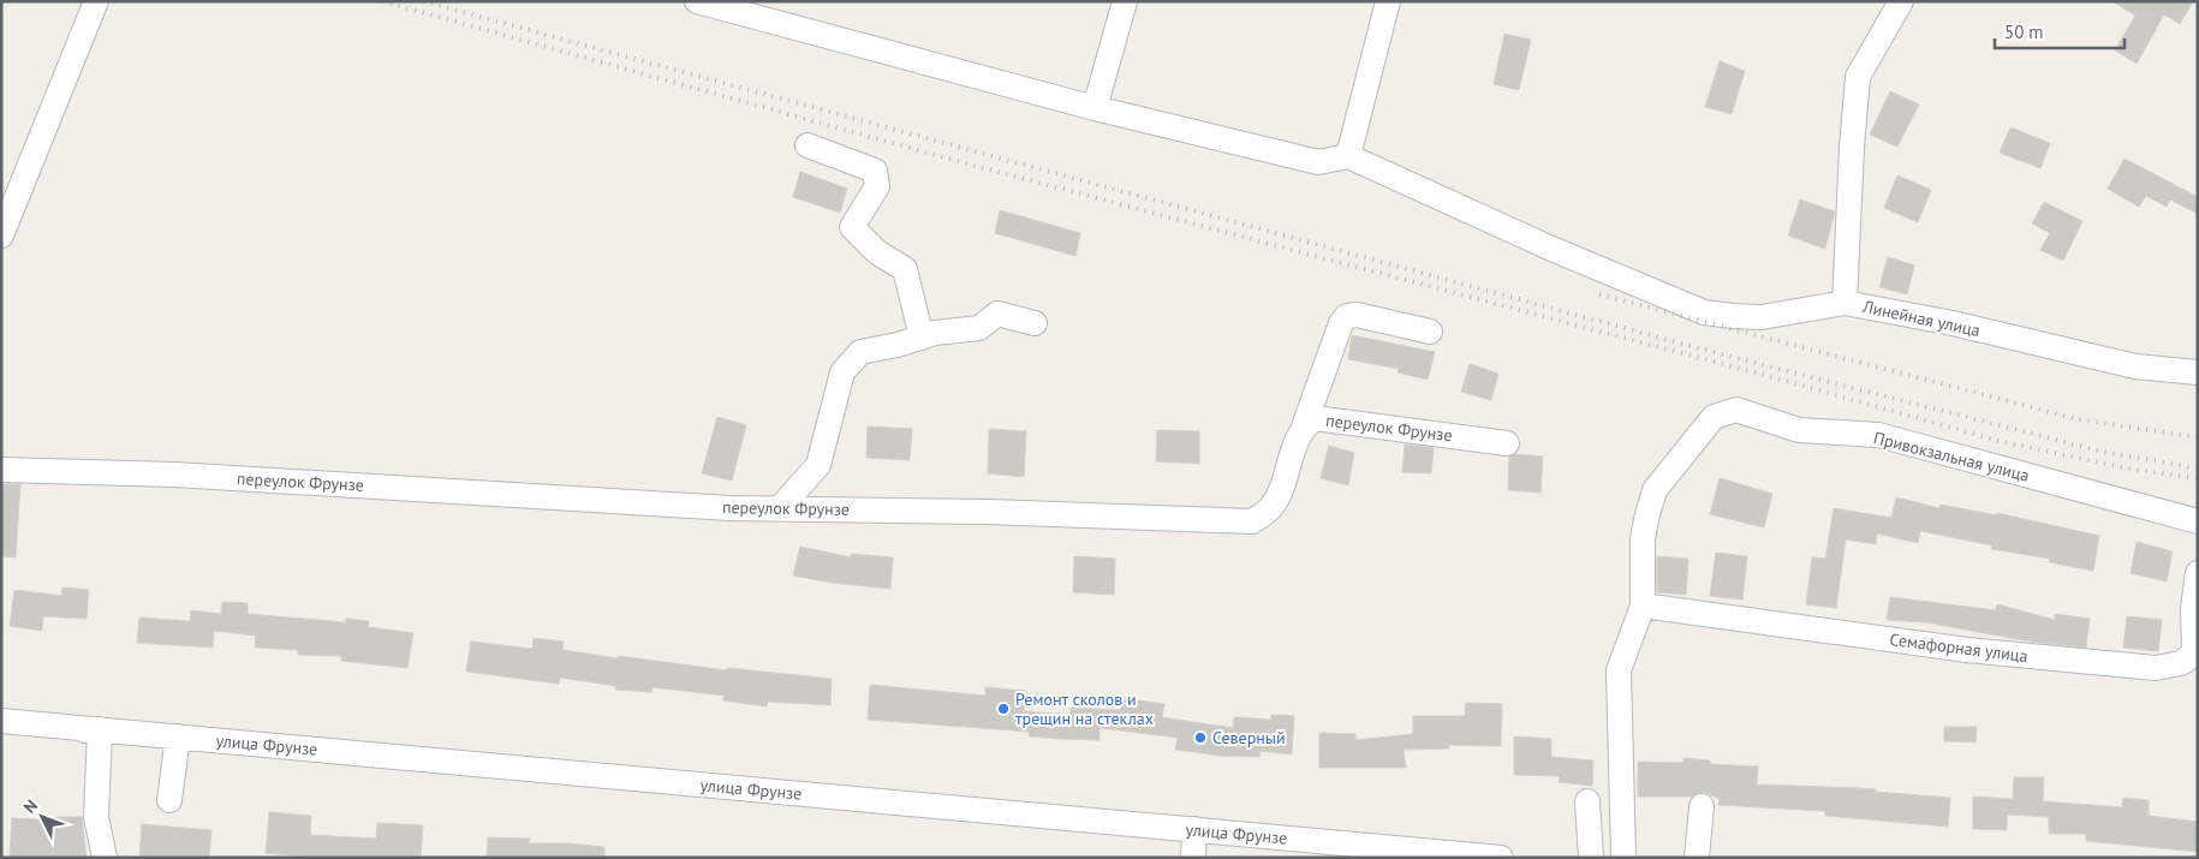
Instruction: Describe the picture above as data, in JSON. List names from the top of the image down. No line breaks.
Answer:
{"streets":{"street":["Линейная улица","переулок Фрунзе","Привокзальная улица","Семафорная улица","улица Фрунзе"]},"crossings":[["Привокзальная улица","Семафорная улица"]],"places":["Ремонт сколов и трещин на стеклах","Северный"],"scale_bar":"50 m","north":"top left"}
